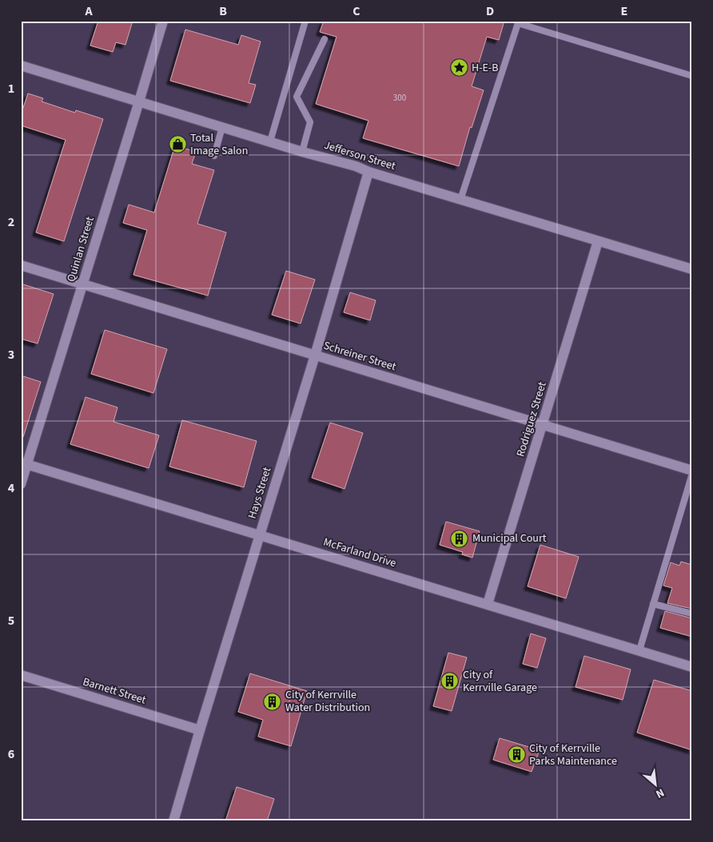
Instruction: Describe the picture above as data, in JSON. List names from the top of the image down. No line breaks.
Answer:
{"streets":{"street":["Jefferson Street","Quinlan Street","Schreiner Street","Rodriguez Street","Hays Street","McFarland Drive","Barnett Street"]},"crossings":[["Jefferson Street","Quinlan Street"],["Jefferson Street","Rodriguez Street"],["Jefferson Street","Hays Street"],["Quinlan Street","Schreiner Street"],["Quinlan Street","McFarland Drive"],["Schreiner Street","Rodriguez Street"],["Schreiner Street","Hays Street"],["Rodriguez Street","McFarland Drive"],["Hays Street","McFarland Drive"],["Hays Street","Barnett Street"]],"places":{"place":["H-E-B"],"shop":["Total Image Salon"],"building":["Municipal Court","City of Kerrville Garage","City of Kerrville Water Distribution","City of Kerrville Parks Maintenance"]},"house_numbers":["300"],"north":"bottom right","grid":{"columns":["A","B","C","D","E"],"rows":["1","2","3","4","5","6"]}}
